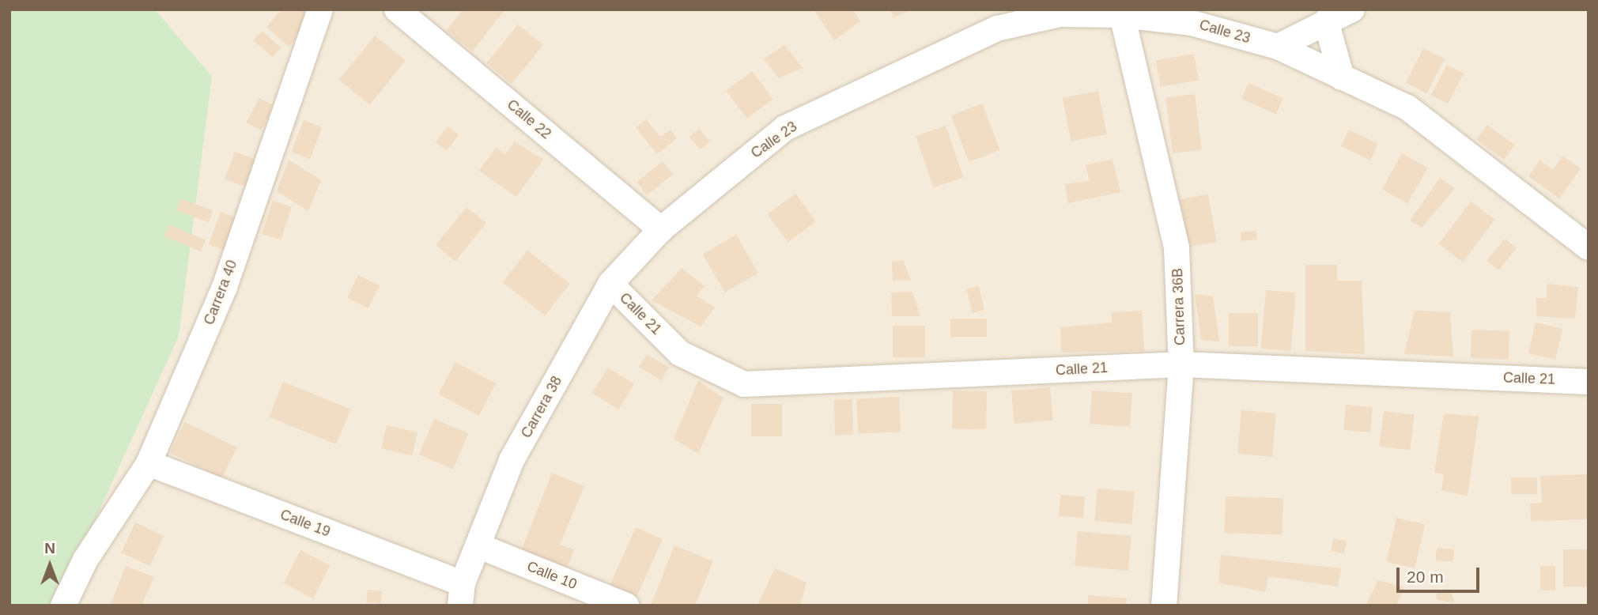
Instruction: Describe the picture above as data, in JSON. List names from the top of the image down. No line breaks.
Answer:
{"streets":{"street":["Calle 23","Calle 22","Carrera 40","Carrera 36B","Calle 21","Carrera 38","Calle 19","Calle 10"]},"crossings":[["Calle 23","Calle 22"],["Calle 23","Carrera 36B"],["Calle 23","Carrera 38"],["Calle 22","Carrera 38"],["Carrera 40","Calle 19"],["Carrera 36B","Calle 21"],["Calle 21","Carrera 38"],["Carrera 38","Calle 19"],["Carrera 38","Calle 10"]],"scale_bar":"20 m","north":"top"}
